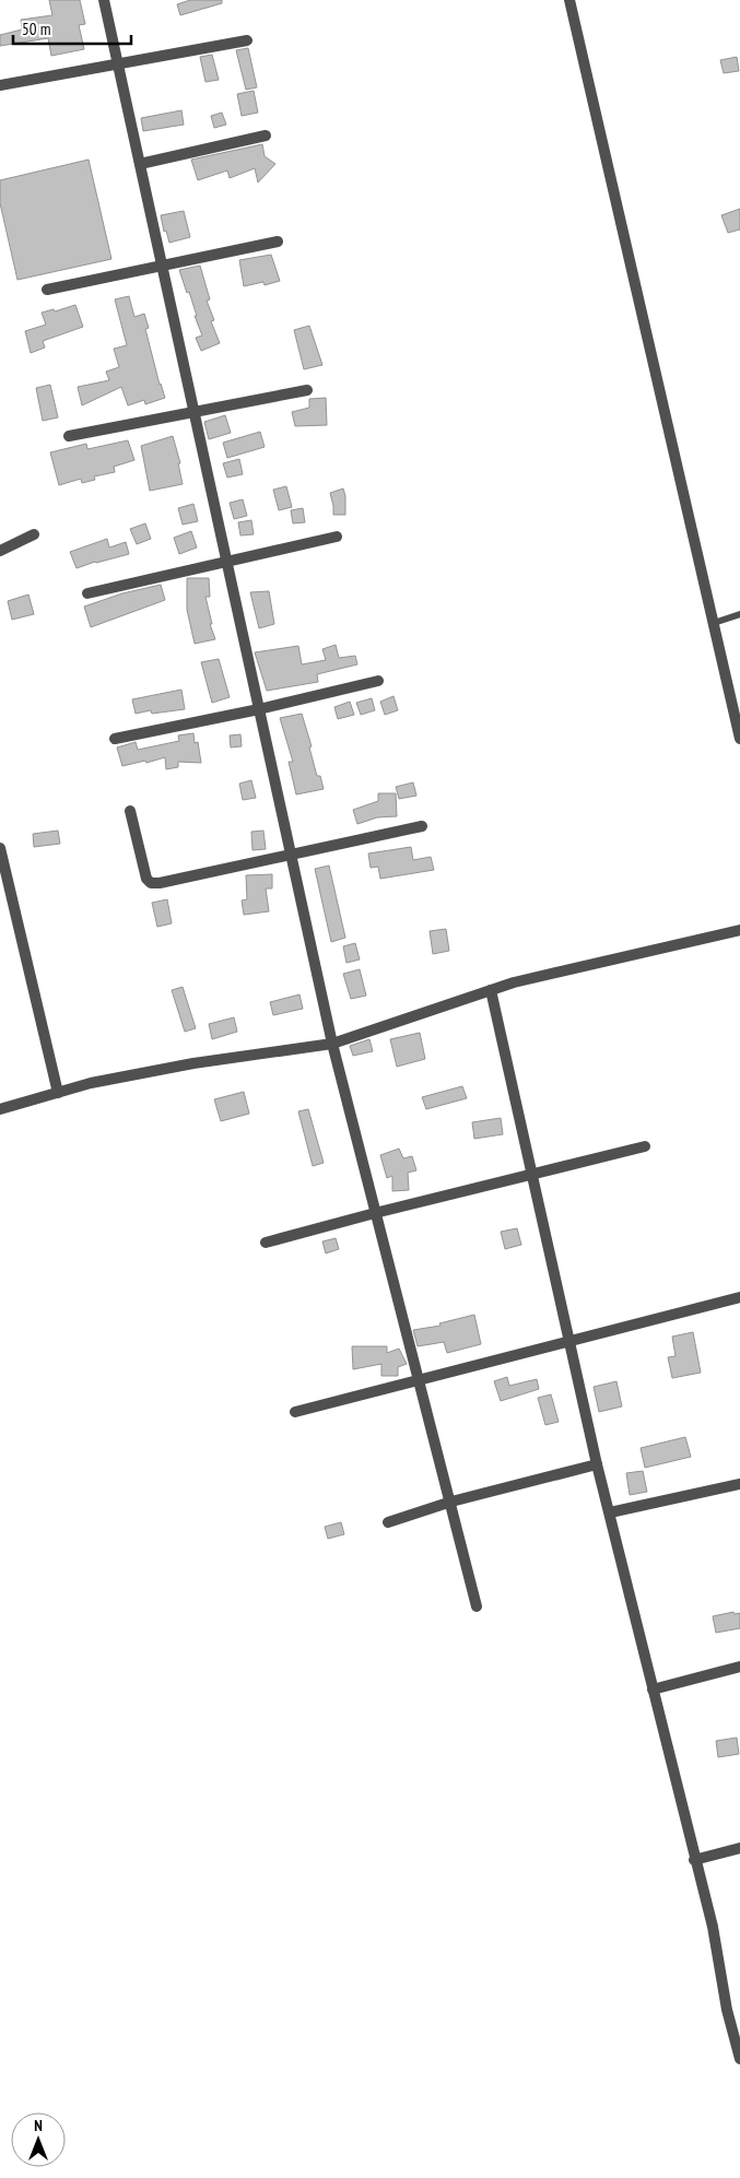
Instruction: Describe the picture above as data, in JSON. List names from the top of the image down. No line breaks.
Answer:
{"scale_bar":"50 m","north":"top"}
